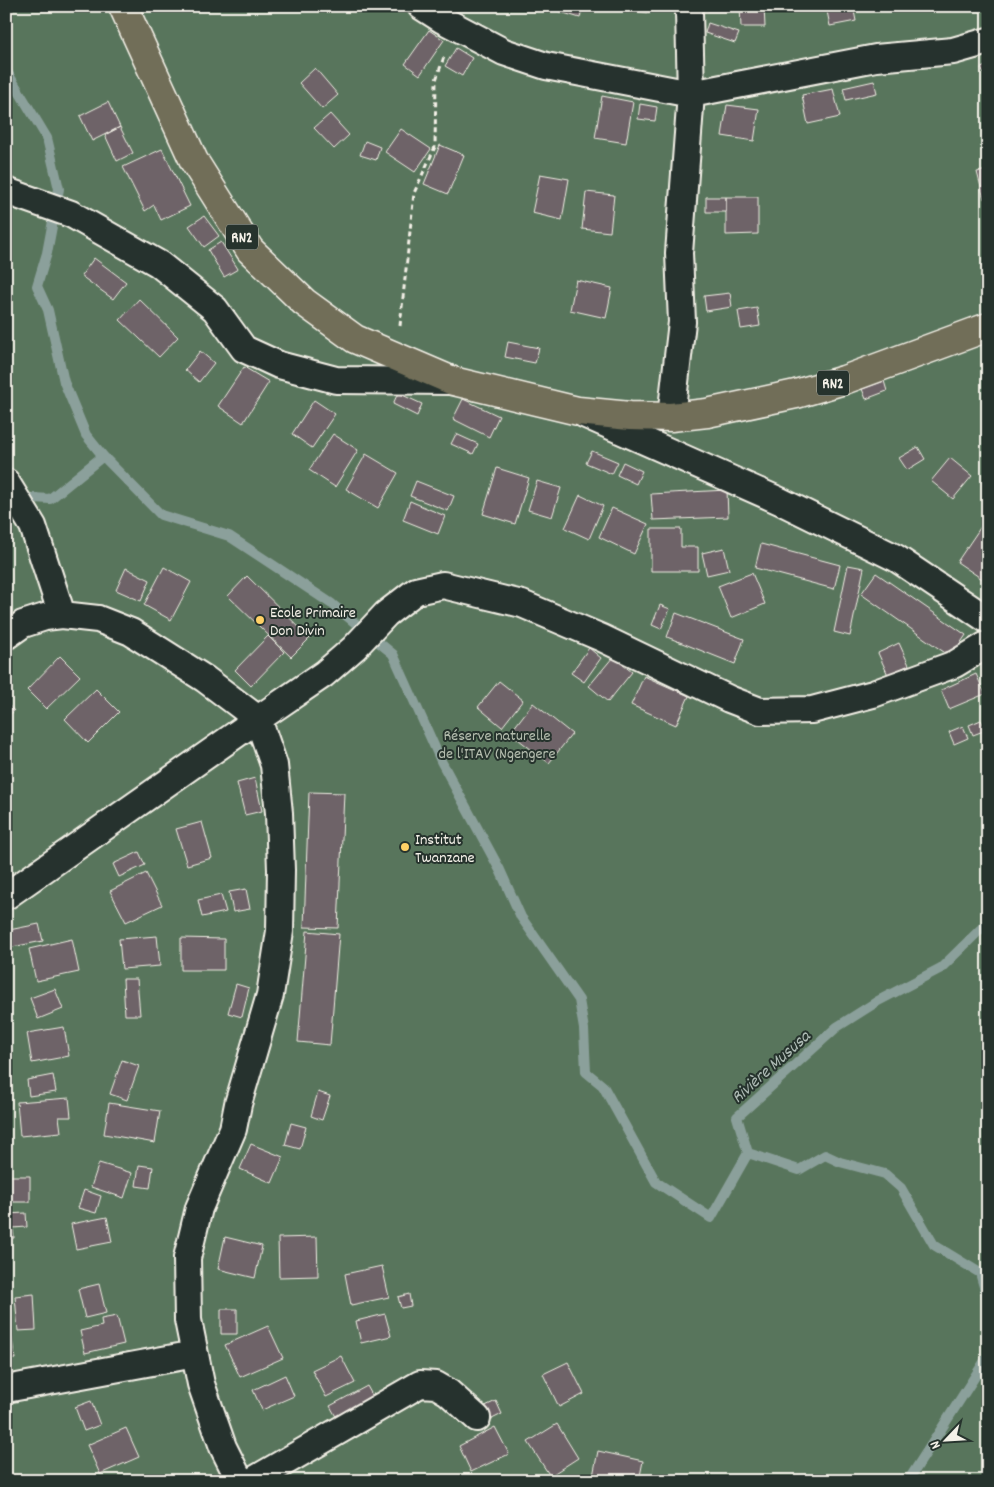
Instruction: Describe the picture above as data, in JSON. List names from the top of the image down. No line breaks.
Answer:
{"streets":{"highway":["RN2"]},"water":["Rivière Mususa"],"parks":["Réserve naturelle de l'ITAV (Ngengere"],"places":["Ecole Primaire Don Divin","Institut Twanzane"],"north":"bottom left"}
